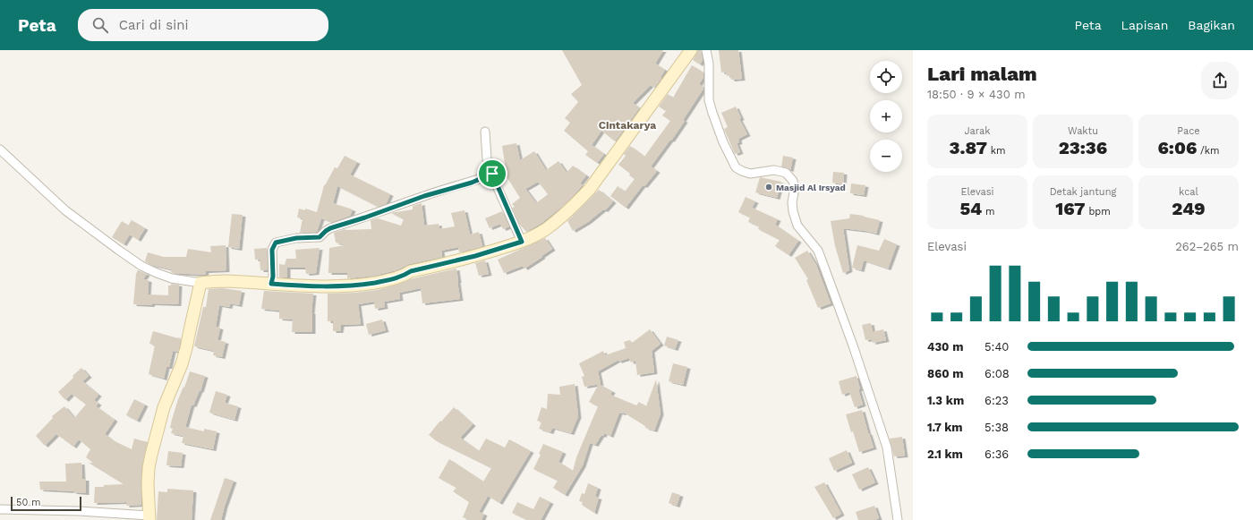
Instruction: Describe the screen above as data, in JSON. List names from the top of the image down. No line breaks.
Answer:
{"districts":["Cintakarya"],"places":["Masjid Al Irsyad"],"scale_bar":"50 m","page":{"header":"Peta","search":"Cari di sini","nav":["Peta","Lapisan","Bagikan"],"heading":["Lari malam","18:50 · 9 × 430 m"],"map_buttons":["+","−"],"stats":[["Jarak","3.87 km"],["Waktu","23:36"],["Pace","6:06 /km"],["Elevasi","54 m"],["Detak jantung","167 bpm"],["kcal","249"]],"chart":["Elevasi","262–265 m"],"list":[{"name":"430 m","note":"5:40"},{"name":"860 m","note":"6:08"},{"name":"1.3 km","note":"6:23"},{"name":"1.7 km","note":"5:38"},{"name":"2.1 km","note":"6:36"}],"scale":"50 m"}}
